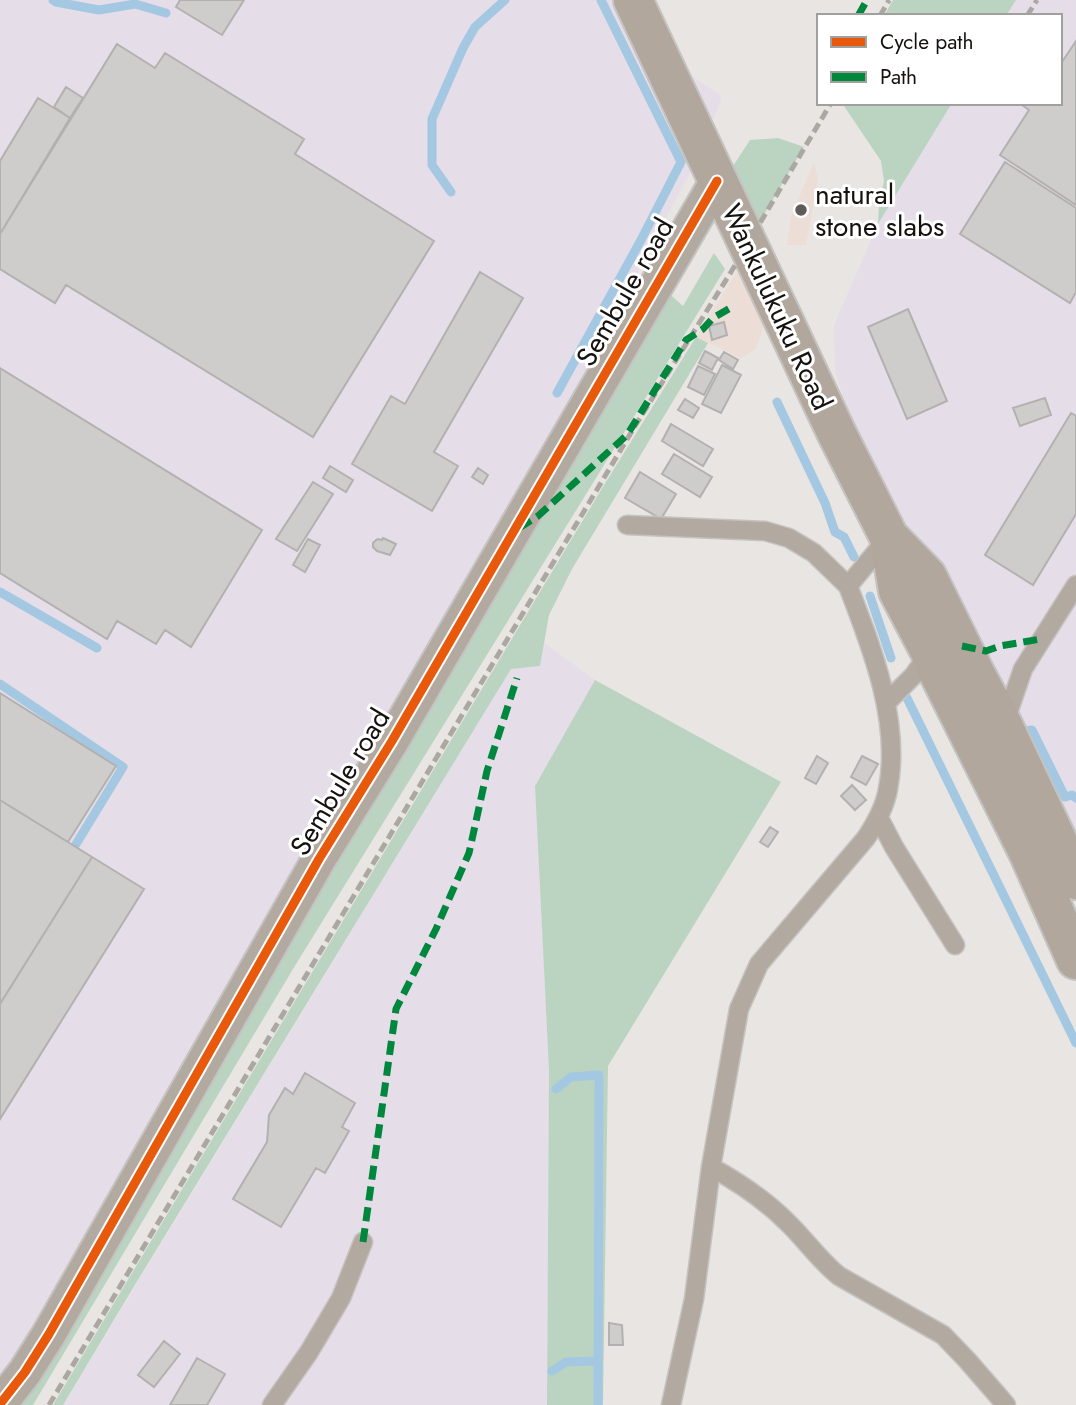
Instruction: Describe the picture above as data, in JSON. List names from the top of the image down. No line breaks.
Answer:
{"streets":{"main road":["Wankulukuku Road"],"street":["Sembule road"]},"crossings":[["Sembule road","Wankulukuku Road"]],"places":["natural stone slabs"],"legend":["Cycle path","Path"]}
